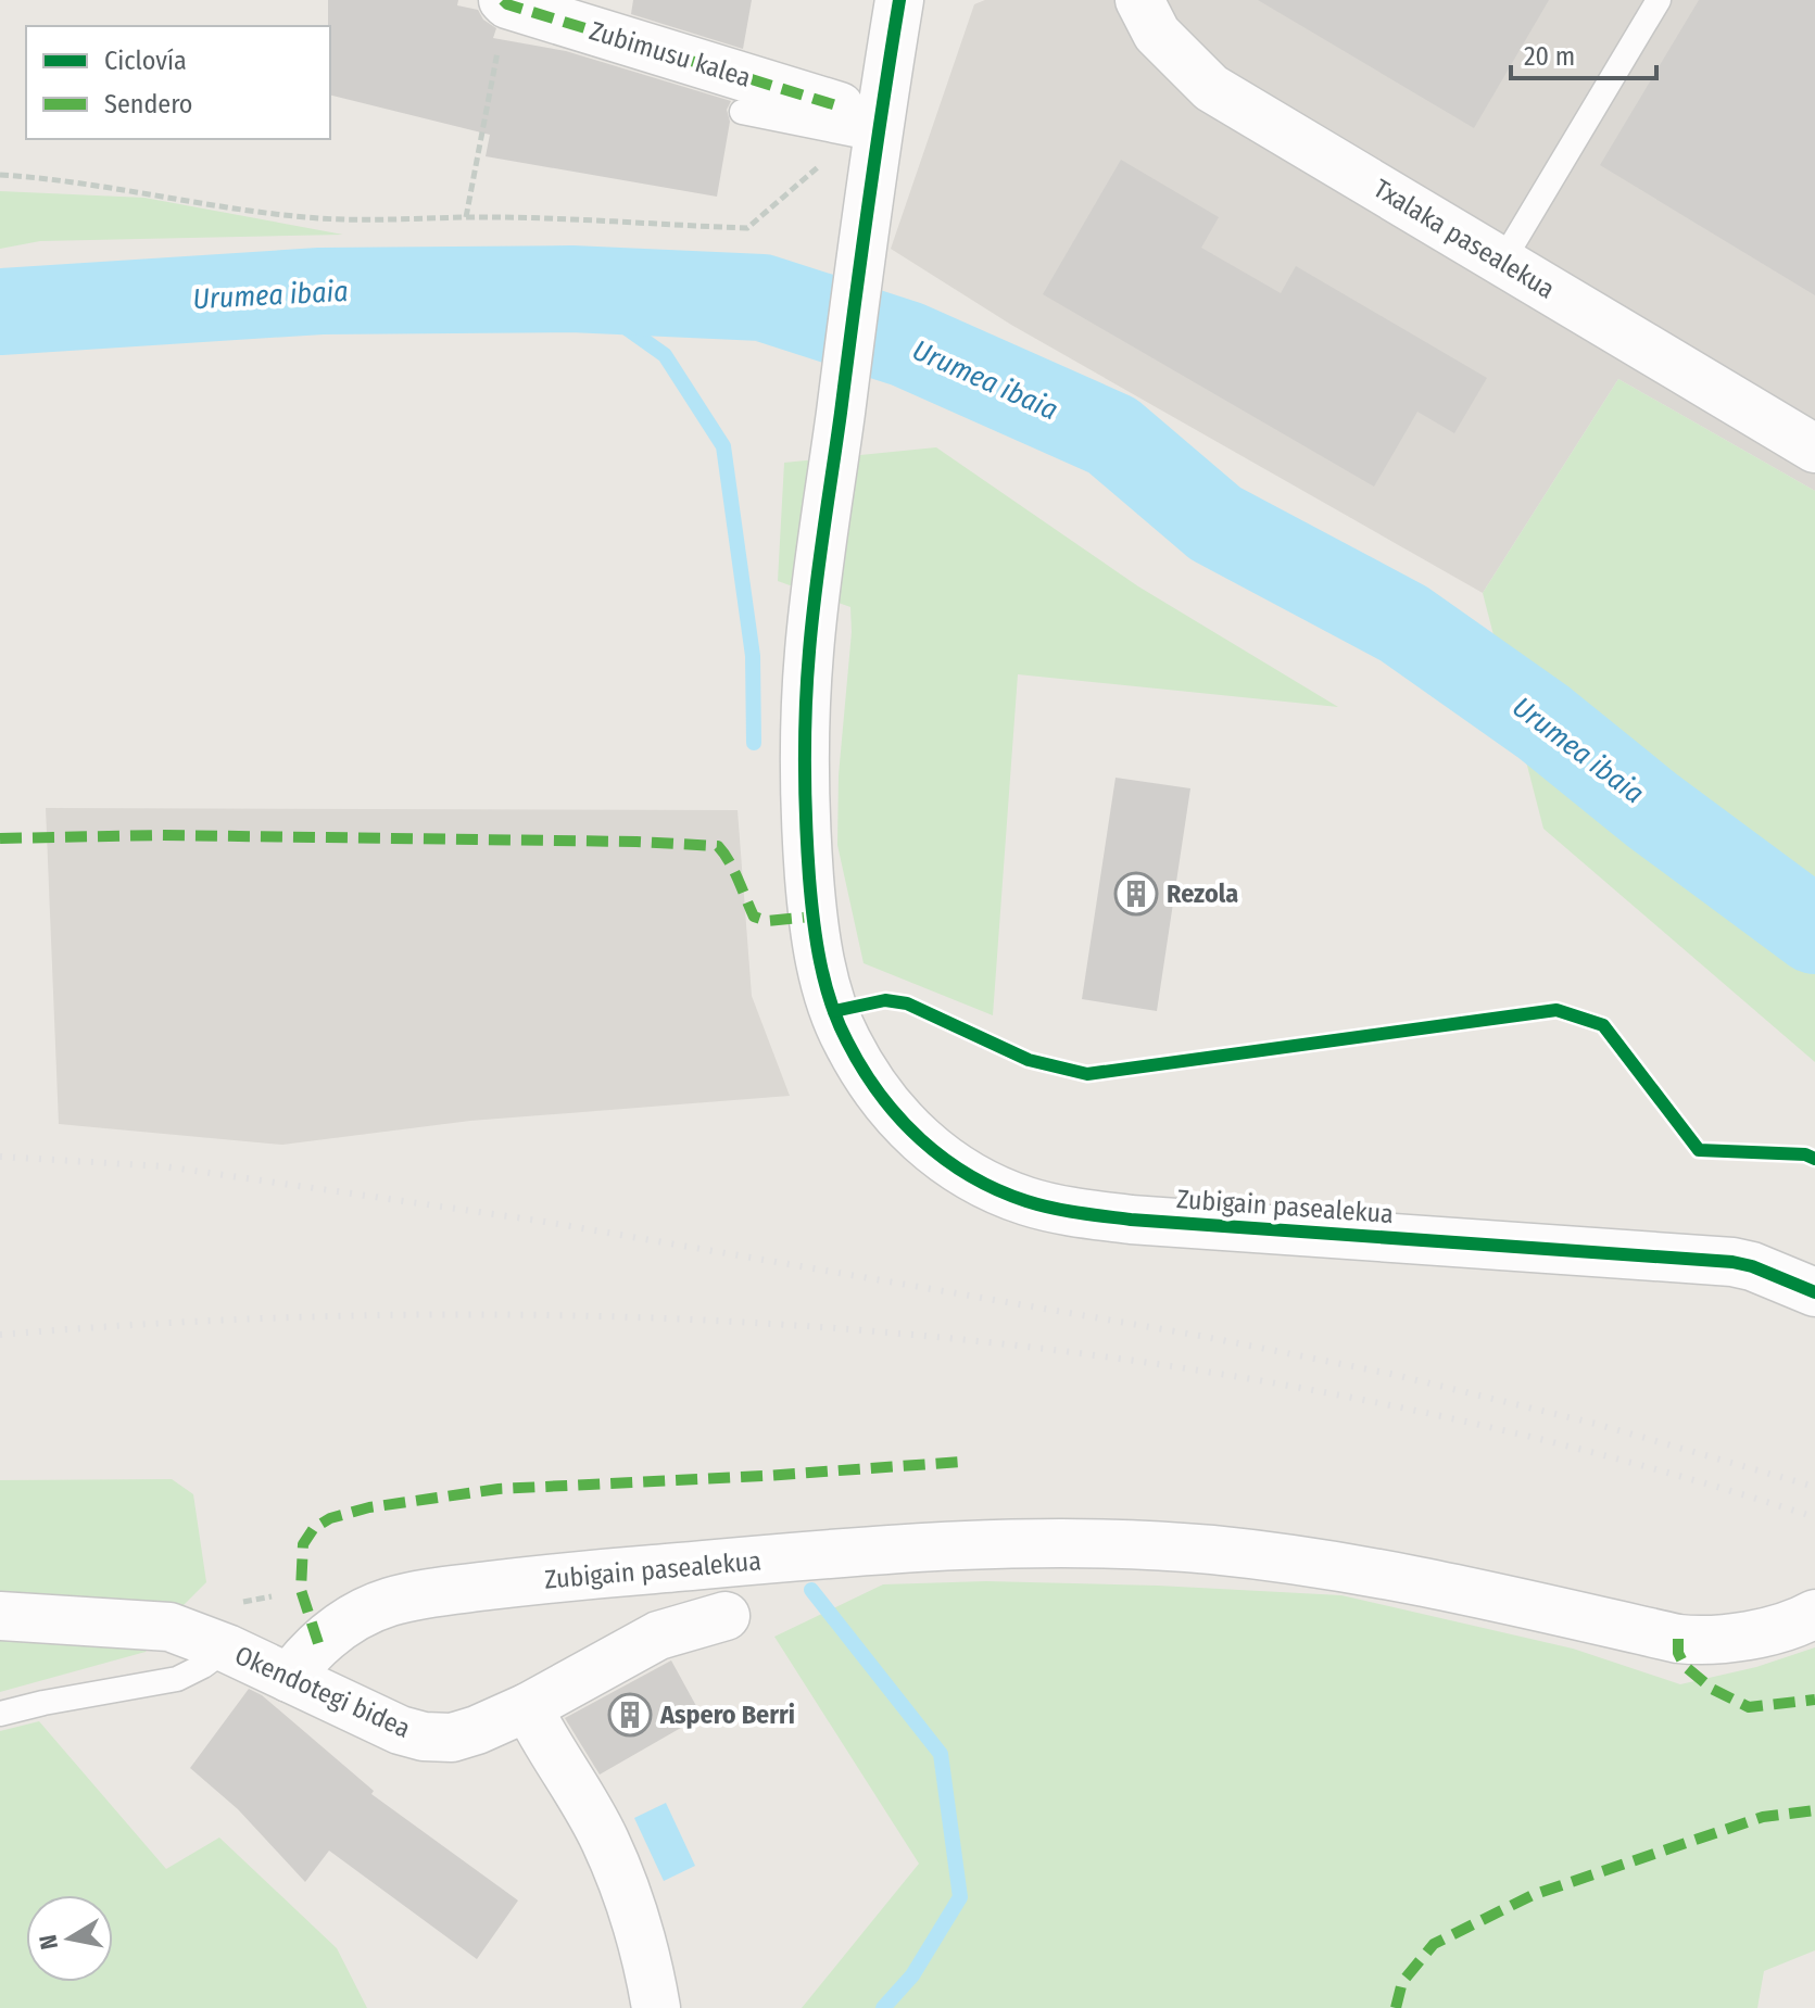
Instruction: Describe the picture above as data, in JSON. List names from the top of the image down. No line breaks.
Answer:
{"streets":{"street":["Zubimusu kalea","Txalaka pasealekua","Zubigain pasealekua","Okendotegi bidea"]},"crossings":[["Zubimusu kalea","Zubigain pasealekua"],["Zubigain pasealekua","Okendotegi bidea"]],"water":["Urumea ibaia"],"places":{"building":["Rezola","Aspero Berri"]},"legend":["Ciclovía","Sendero"],"scale_bar":"20 m","north":"left"}
